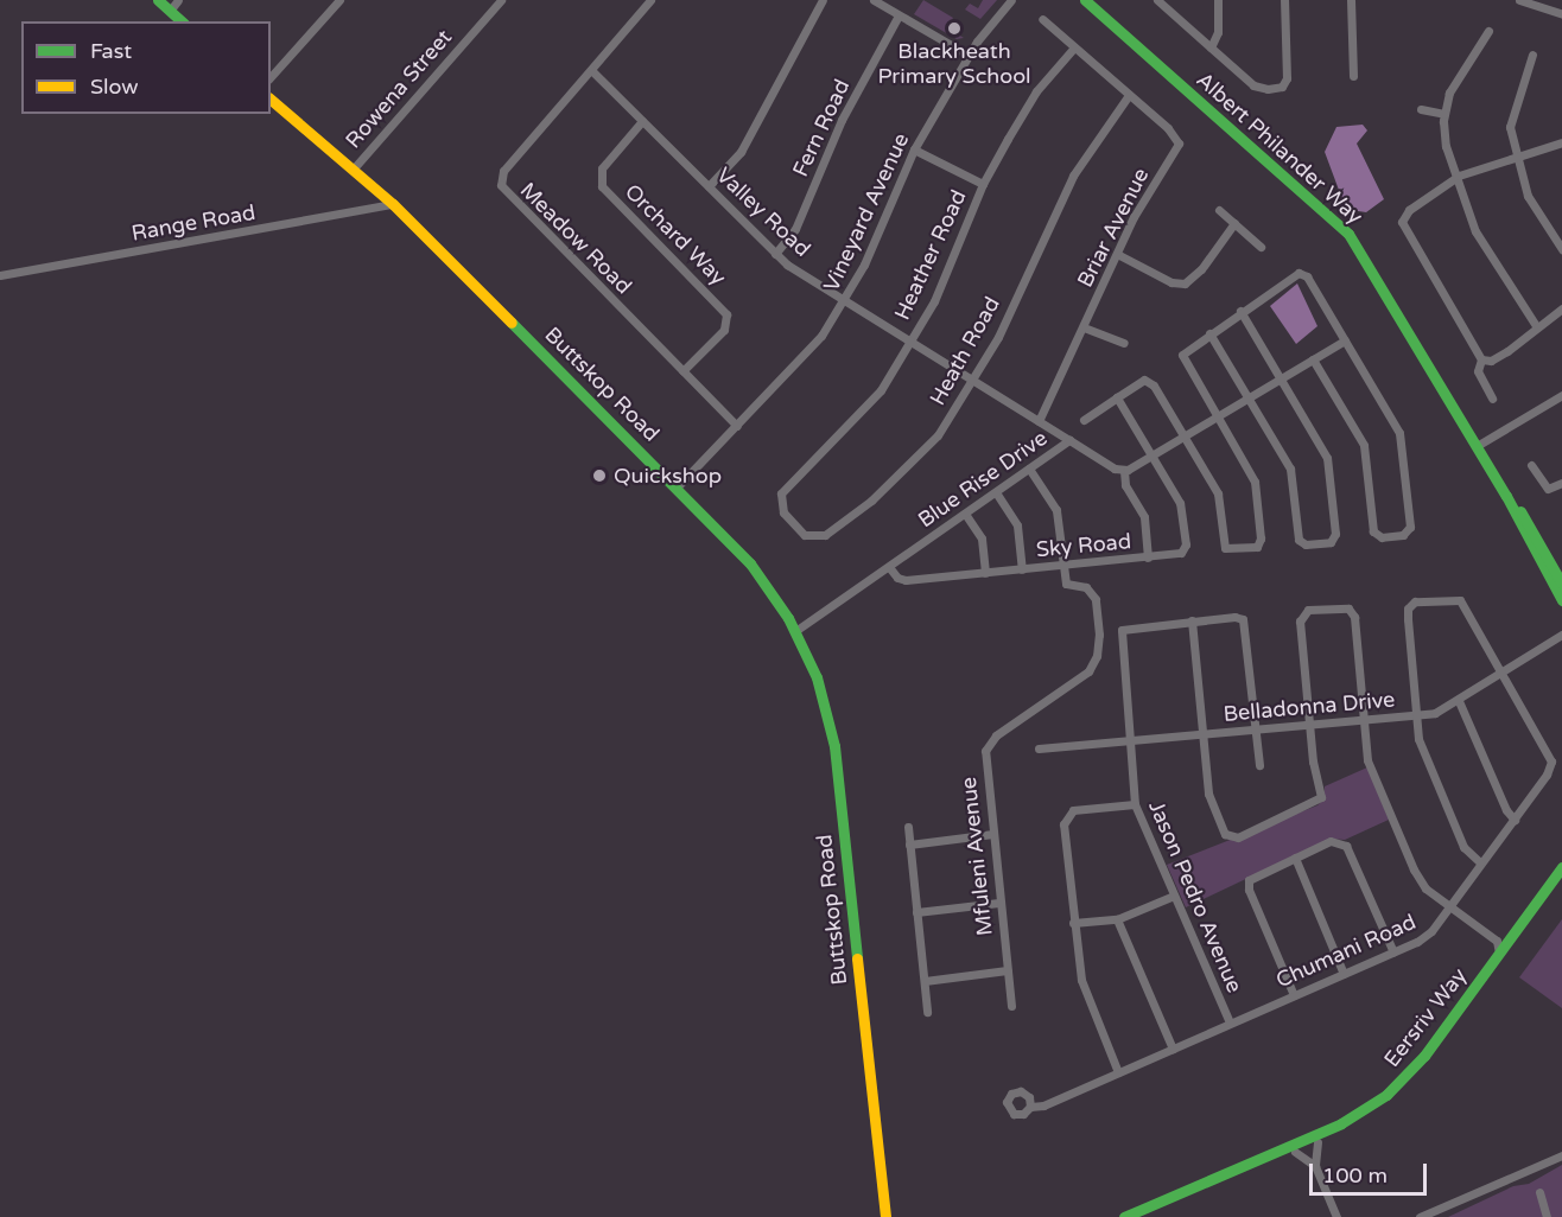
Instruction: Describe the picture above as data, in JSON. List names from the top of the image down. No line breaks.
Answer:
{"streets":{"street":["Rowena Street","Fern Road","Albert Philander Way","Valley Road","Vineyard Avenue","Range Road","Briar Avenue","Orchard Way","Meadow Road","Heather Road","Heath Road","Buttskop Road","Blue Rise Drive","Sky Road","Belladonna Drive","Mfuleni Avenue","Jason Pedro Avenue","Chumani Road","Eersriv Way"]},"crossings":[["Rowena Street","Buttskop Road"],["Fern Road","Valley Road"],["Valley Road","Vineyard Avenue"],["Valley Road","Briar Avenue"],["Valley Road","Orchard Way"],["Valley Road","Meadow Road"],["Valley Road","Heather Road"],["Valley Road","Heath Road"],["Valley Road","Blue Rise Drive"],["Vineyard Avenue","Meadow Road"],["Vineyard Avenue","Buttskop Road"],["Range Road","Buttskop Road"],["Briar Avenue","Heather Road"],["Briar Avenue","Heath Road"],["Orchard Way","Meadow Road"],["Heather Road","Heath Road"],["Buttskop Road","Blue Rise Drive"],["Blue Rise Drive","Sky Road"],["Sky Road","Mfuleni Avenue"],["Belladonna Drive","Jason Pedro Avenue"],["Belladonna Drive","Chumani Road"],["Jason Pedro Avenue","Chumani Road"]],"places":["Blackheath Primary School","Quickshop"],"legend":["Fast","Slow"],"scale_bar":"100 m"}
